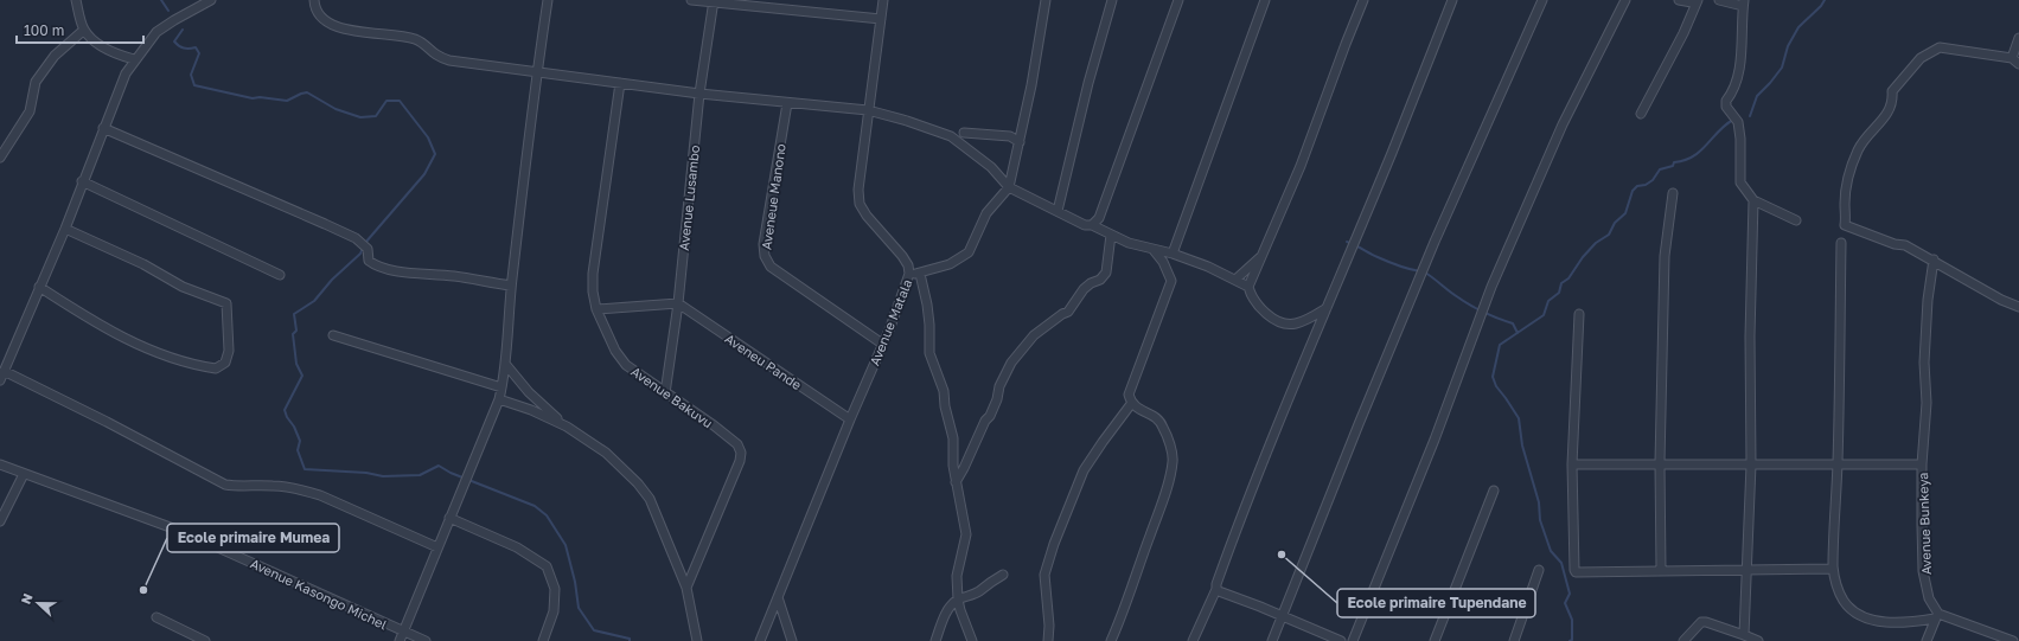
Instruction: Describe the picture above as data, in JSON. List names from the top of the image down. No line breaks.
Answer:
{"streets":{"street":["Aveneue Manono","Avenue Lusambo","Avenue Matala","Aveneu Pande","Avenue Bakuvu","Avenue Bunkeya","Avenue Kasongo Michel"]},"crossings":[["Aveneue Manono","Avenue Matala"],["Avenue Lusambo","Aveneu Pande"],["Avenue Lusambo","Avenue Bakuvu"],["Avenue Matala","Aveneu Pande"]],"places":["Ecole primaire Tupendane","Ecole primaire Mumea"],"scale_bar":"100 m","north":"left"}
